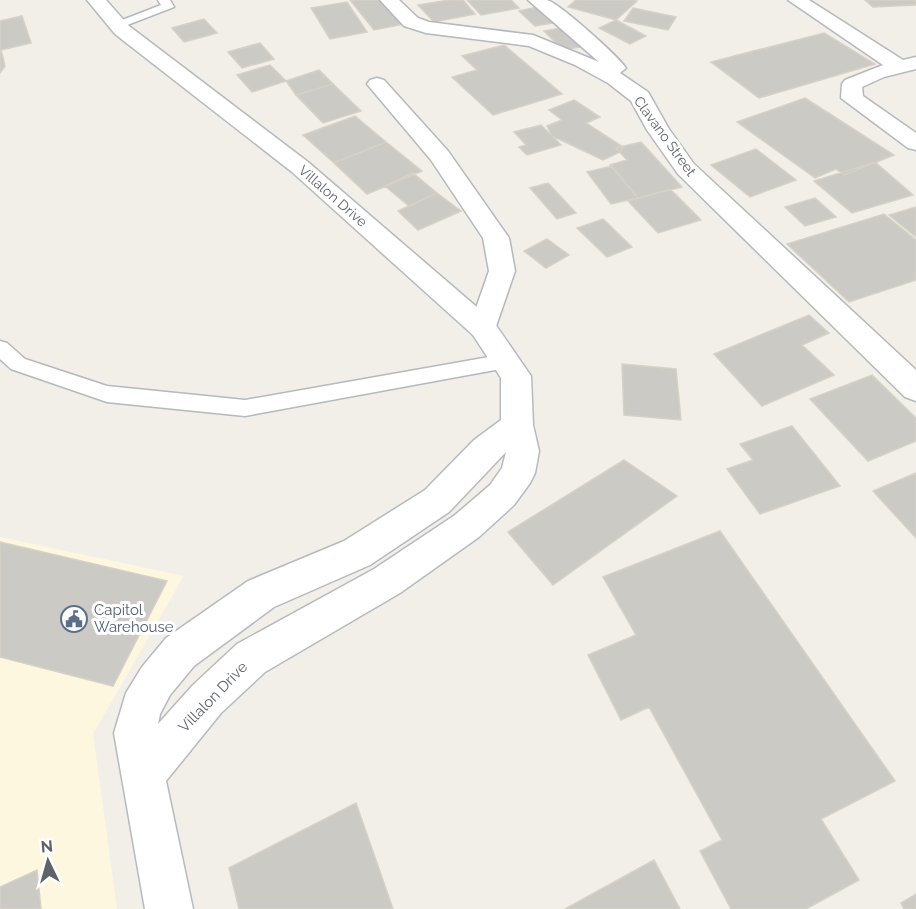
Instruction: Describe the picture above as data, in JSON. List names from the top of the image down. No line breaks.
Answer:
{"streets":{"street":["Clavano Street","Villalon Drive"]},"places":{"public building":["Capitol Warehouse"]},"north":"top"}
